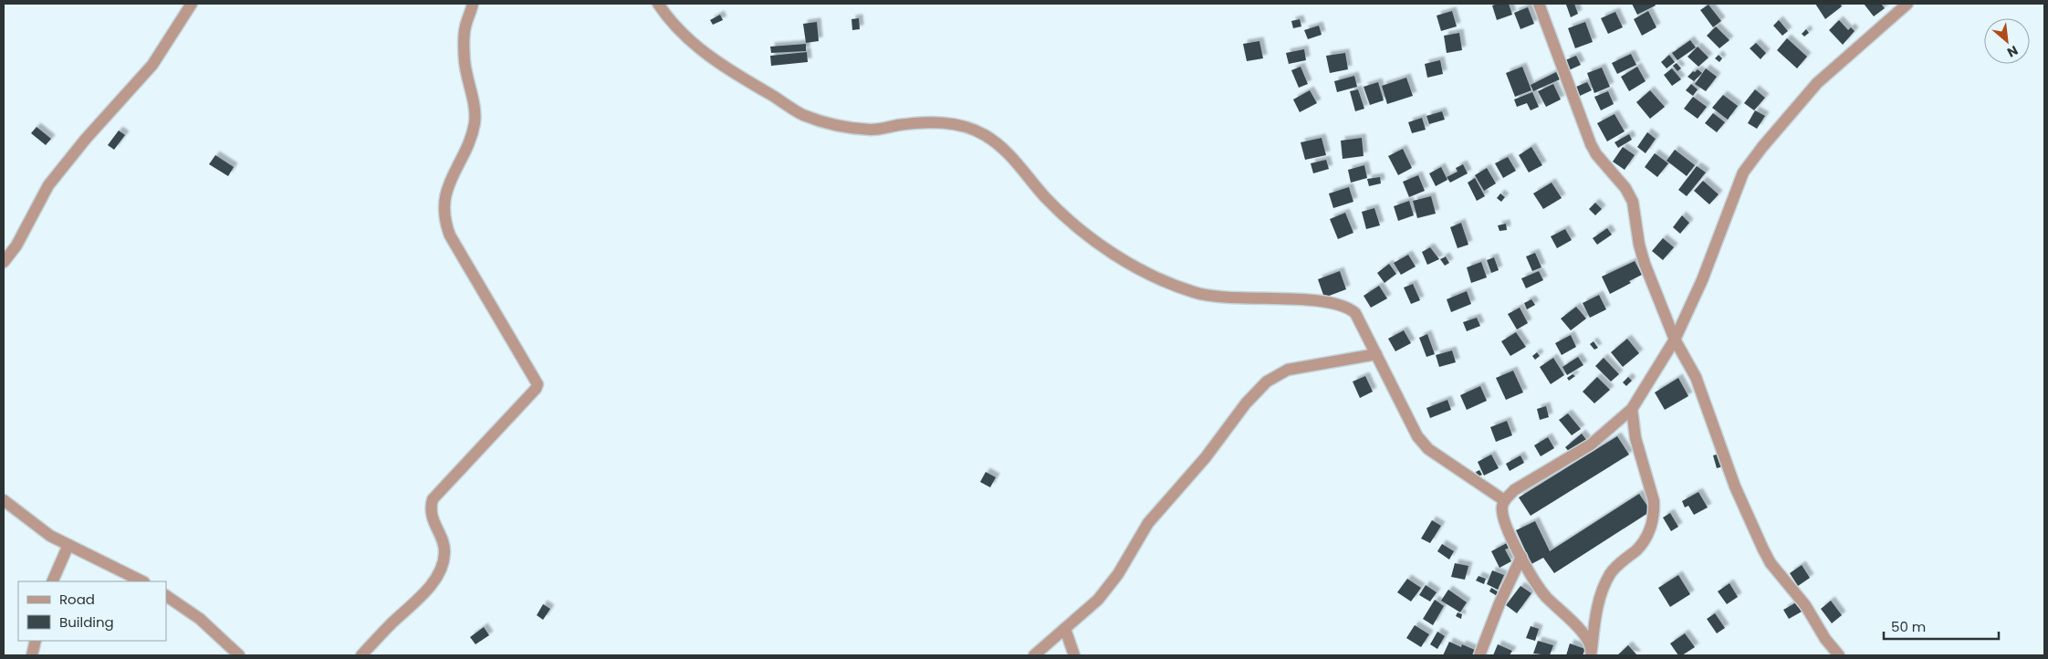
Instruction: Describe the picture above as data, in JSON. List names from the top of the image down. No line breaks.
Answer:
{"legend":["Road","Building"],"scale_bar":"50 m","north":"bottom right"}
